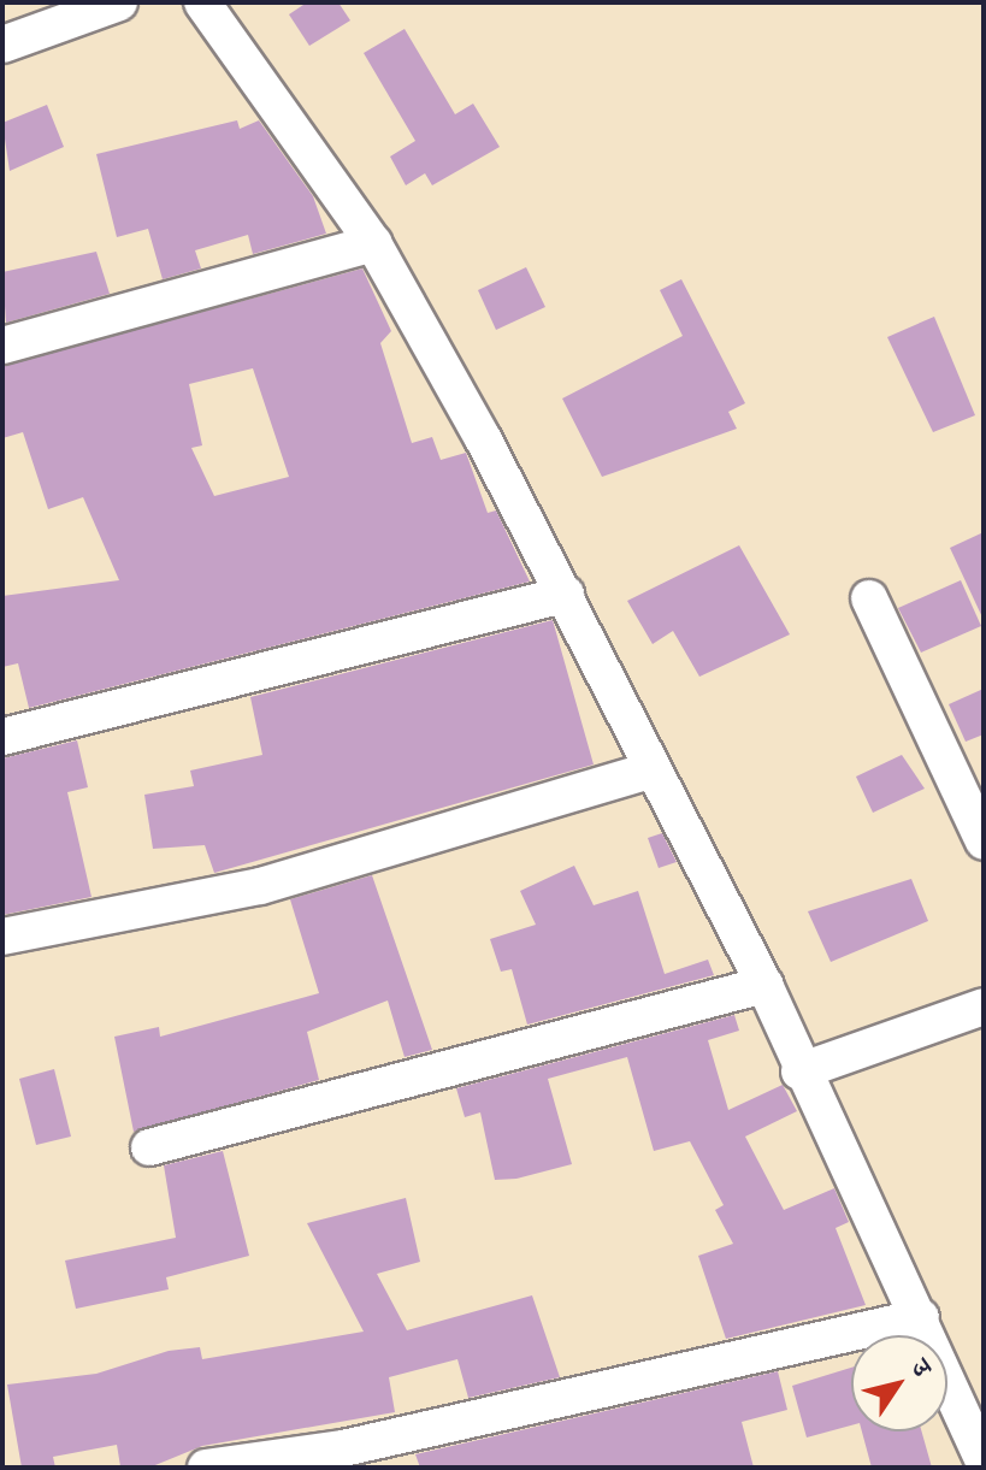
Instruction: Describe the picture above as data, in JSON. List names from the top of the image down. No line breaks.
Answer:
{"north":"top right"}
